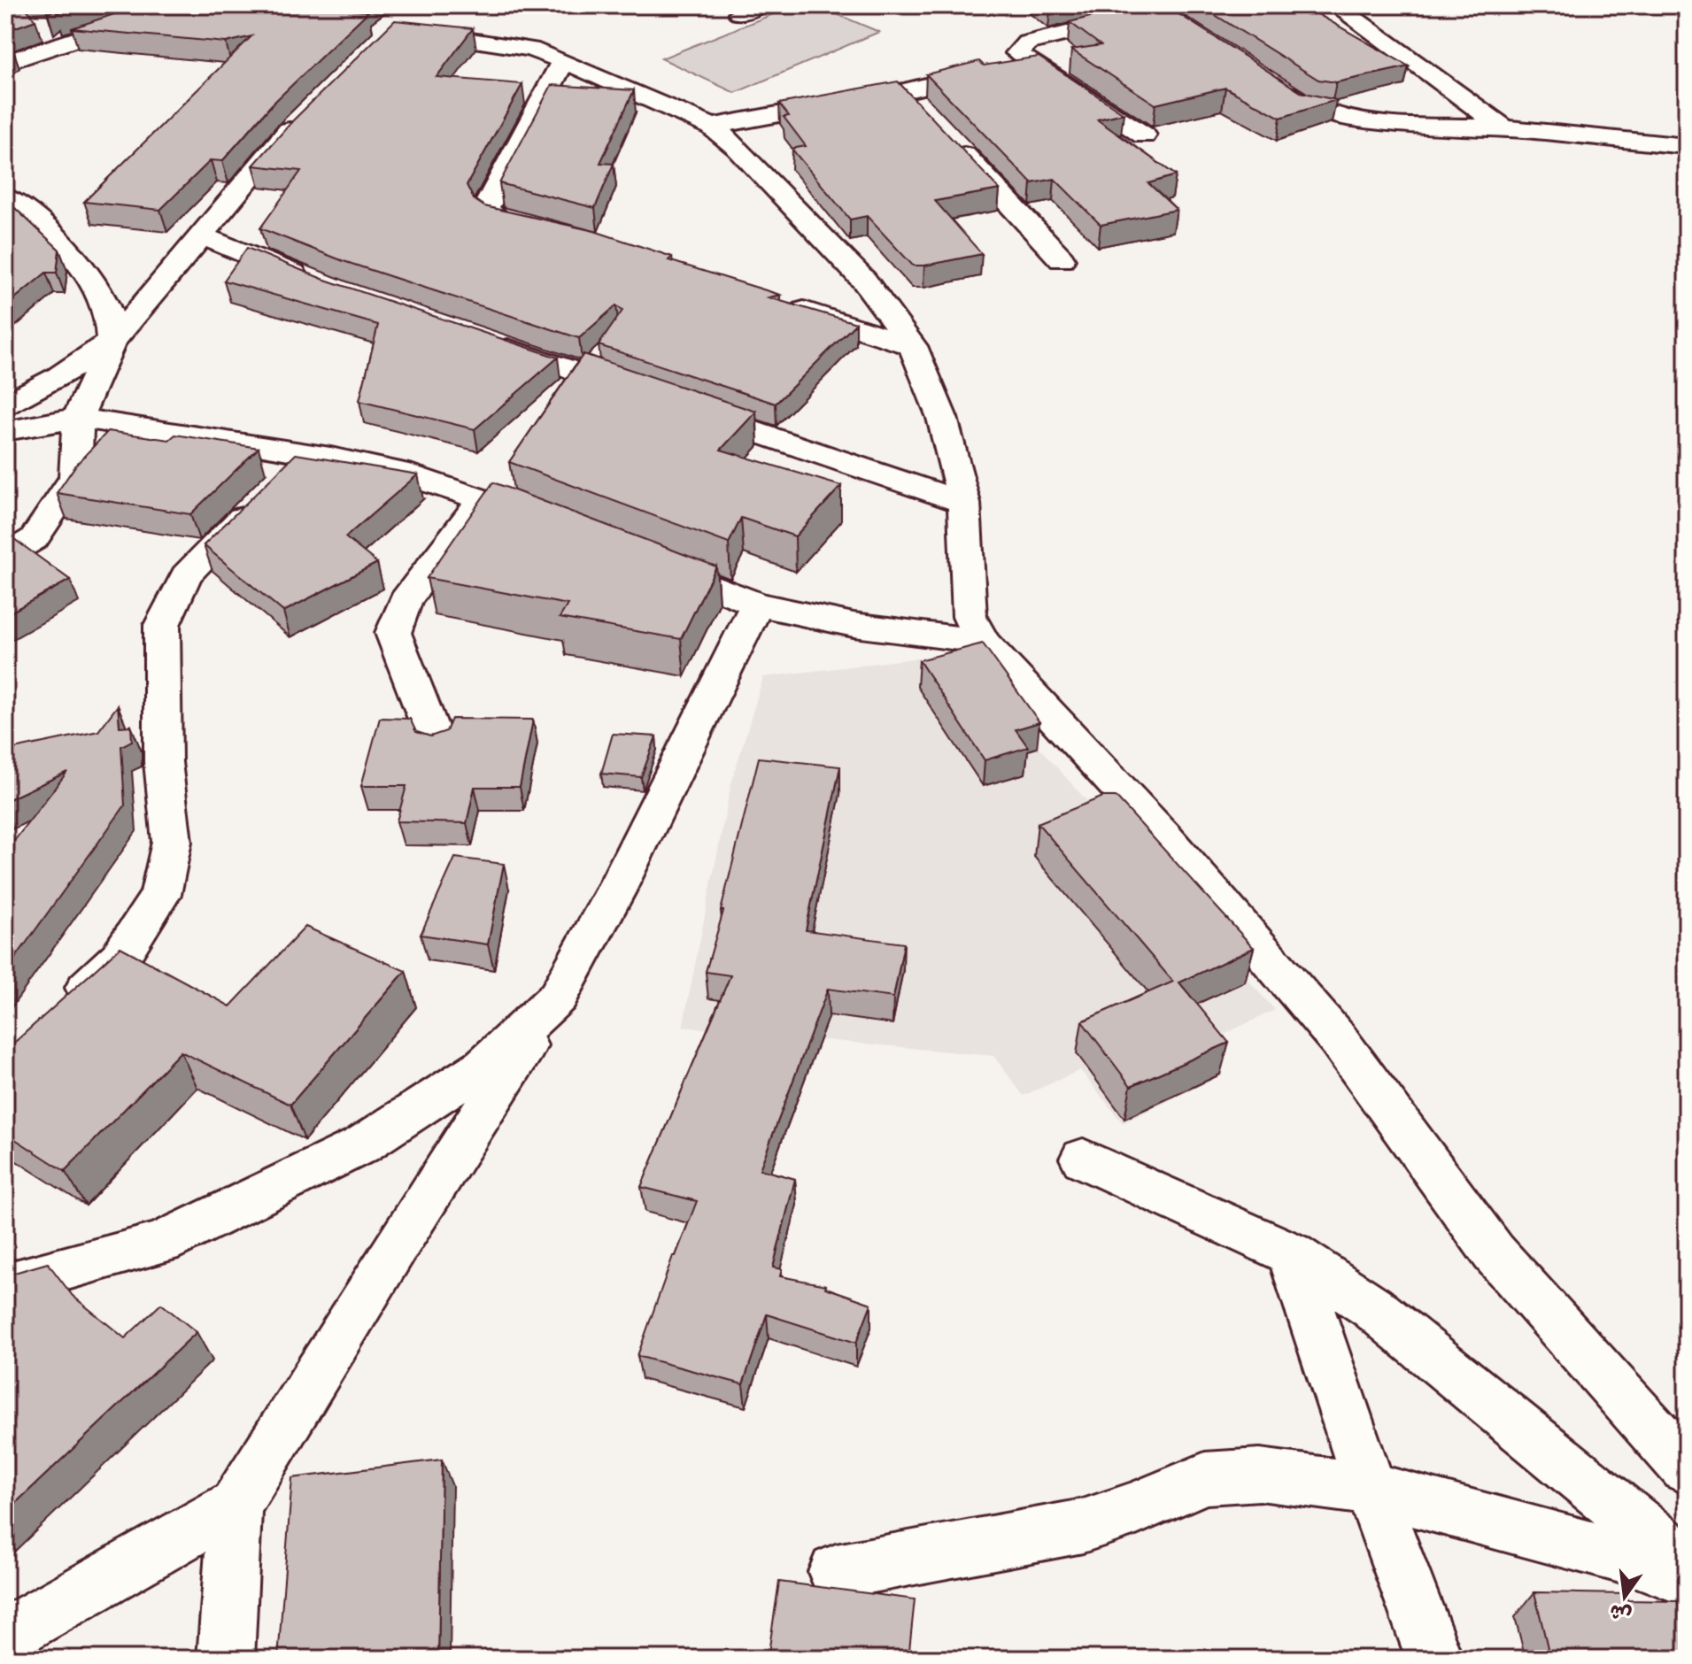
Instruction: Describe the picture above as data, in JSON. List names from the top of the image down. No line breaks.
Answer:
{"north":"bottom"}
